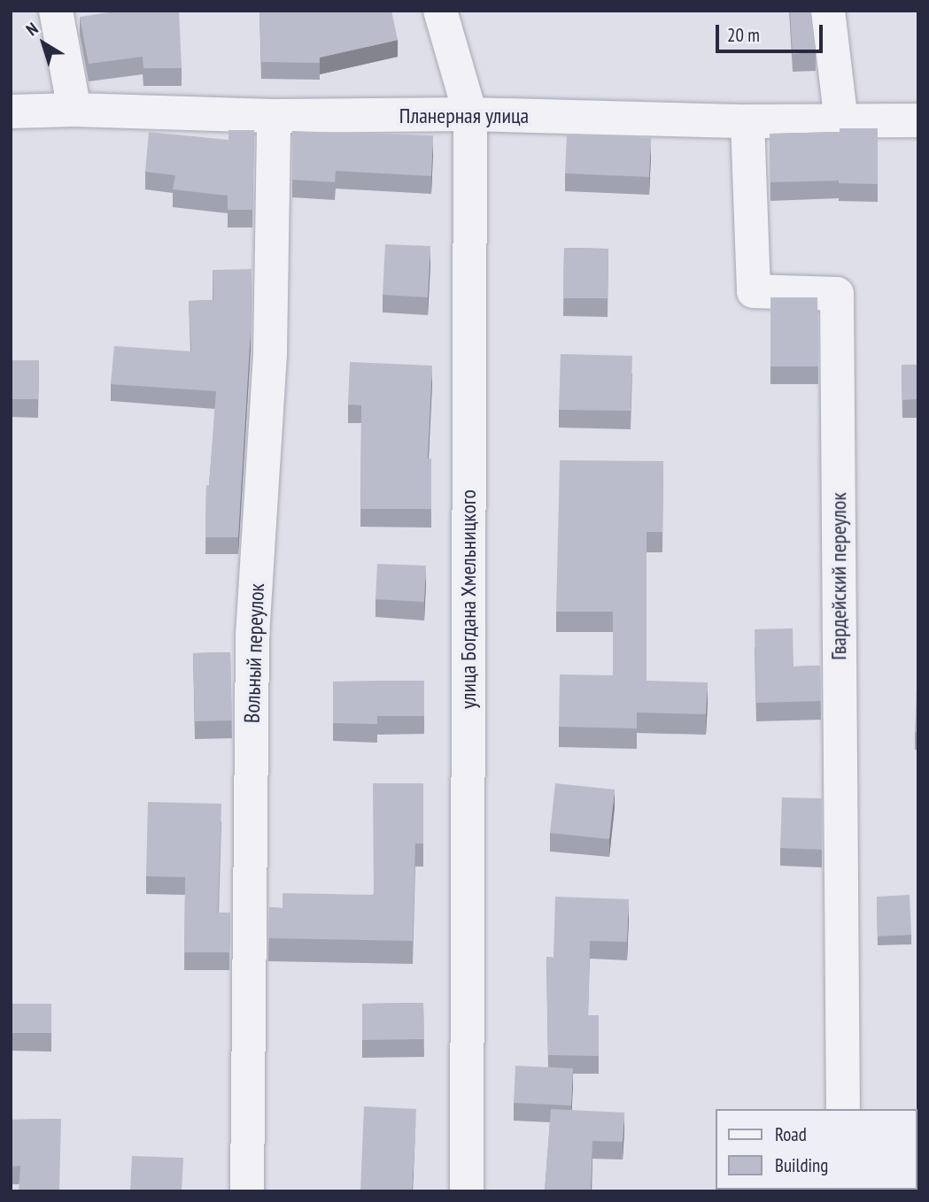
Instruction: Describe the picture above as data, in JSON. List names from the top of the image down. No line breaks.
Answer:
{"streets":{"street":["Планерная улица","Гвардейский переулок","улица Богдана Хмельницкого","Вольный переулок"]},"crossings":[["Планерная улица","Гвардейский переулок"],["Планерная улица","улица Богдана Хмельницкого"],["Планерная улица","Вольный переулок"]],"legend":["Road","Building"],"scale_bar":"20 m","north":"top left"}
